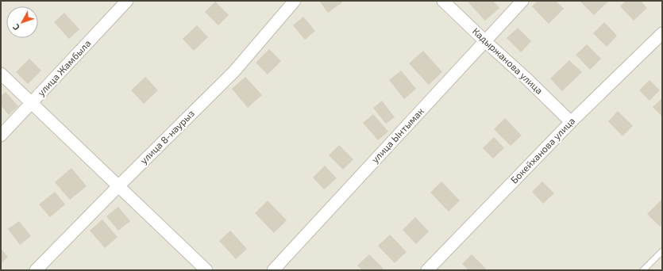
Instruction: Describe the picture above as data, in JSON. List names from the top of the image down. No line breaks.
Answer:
{"streets":{"street":["Кадыржанова улица","улица Жамбыла","улица Ынтымак","улица 8-наурыз","Бокейханова улица"]},"crossings":[["Кадыржанова улица","улица Ынтымак"],["Кадыржанова улица","Бокейханова улица"]],"north":"bottom left"}
